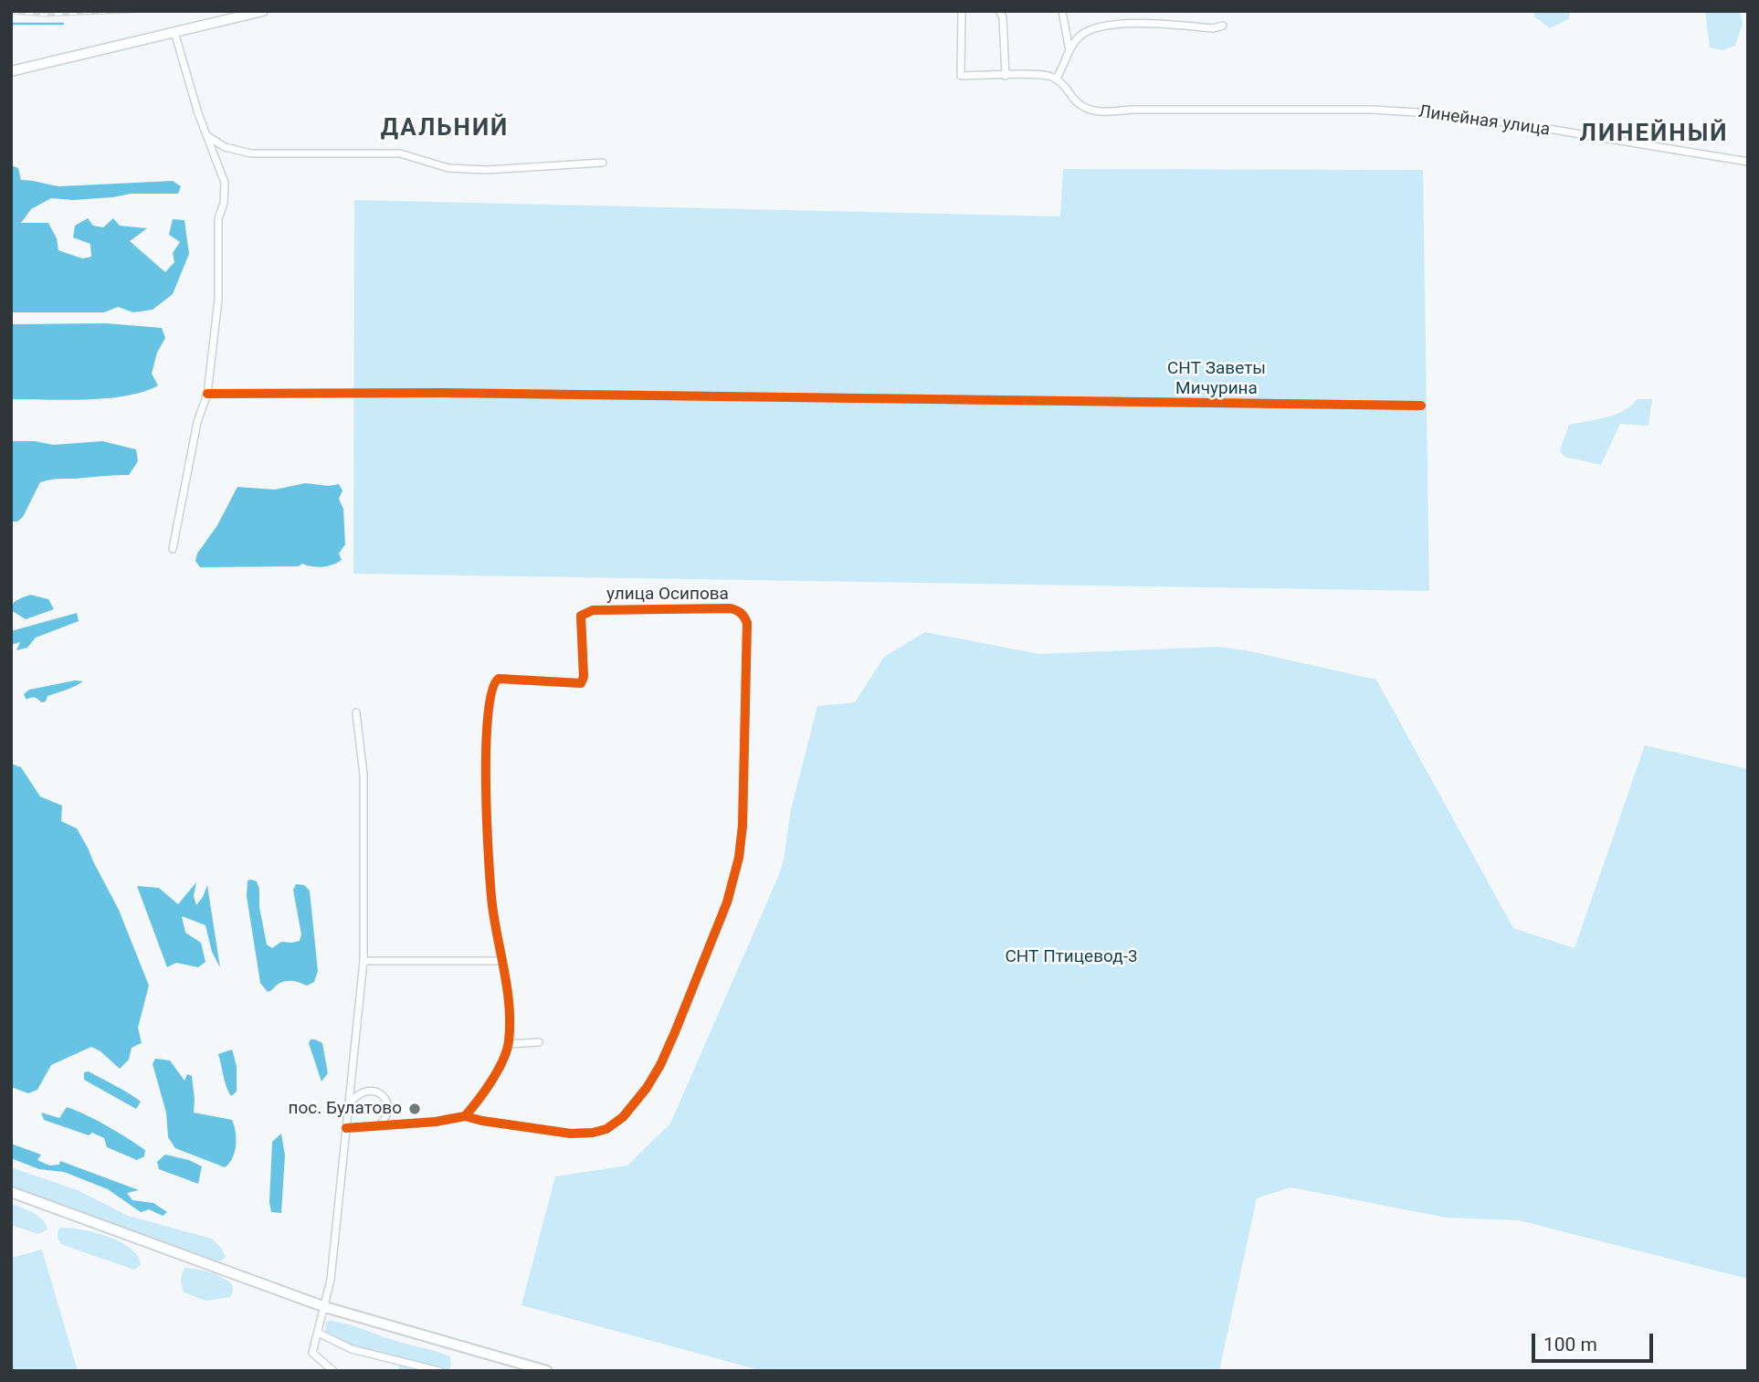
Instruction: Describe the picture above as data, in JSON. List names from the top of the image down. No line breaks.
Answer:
{"streets":{"street":["Линейная улица","улица Осипова"]},"districts":["ДАЛЬНИЙ","ЛИНЕЙНЫЙ"],"parks":["СНТ Заветы Мичурина","СНТ Птицевод-3"],"places":["пос. Булатово"],"scale_bar":"100 m"}
